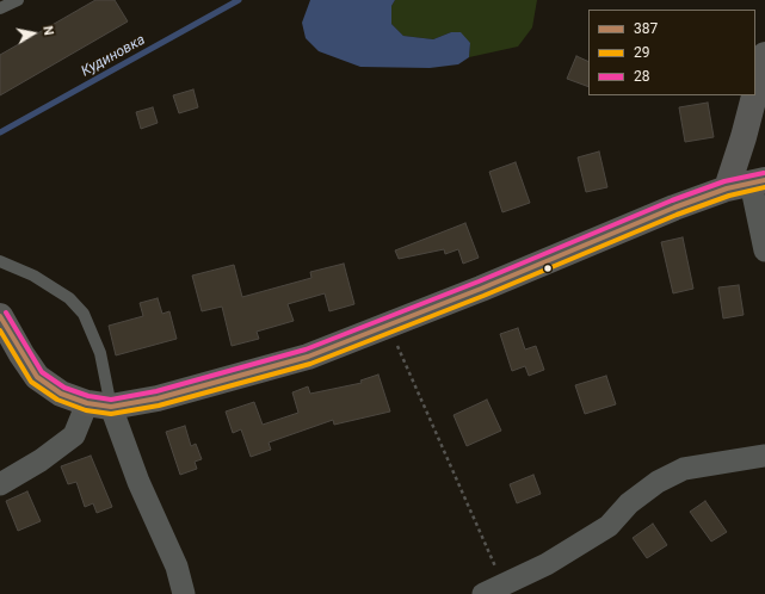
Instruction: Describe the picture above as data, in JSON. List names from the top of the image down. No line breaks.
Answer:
{"water":["Кудиновка"],"lines":["transit line 28","transit line 387","transit line 29"],"legend":["387","29","28"],"north":"right"}
